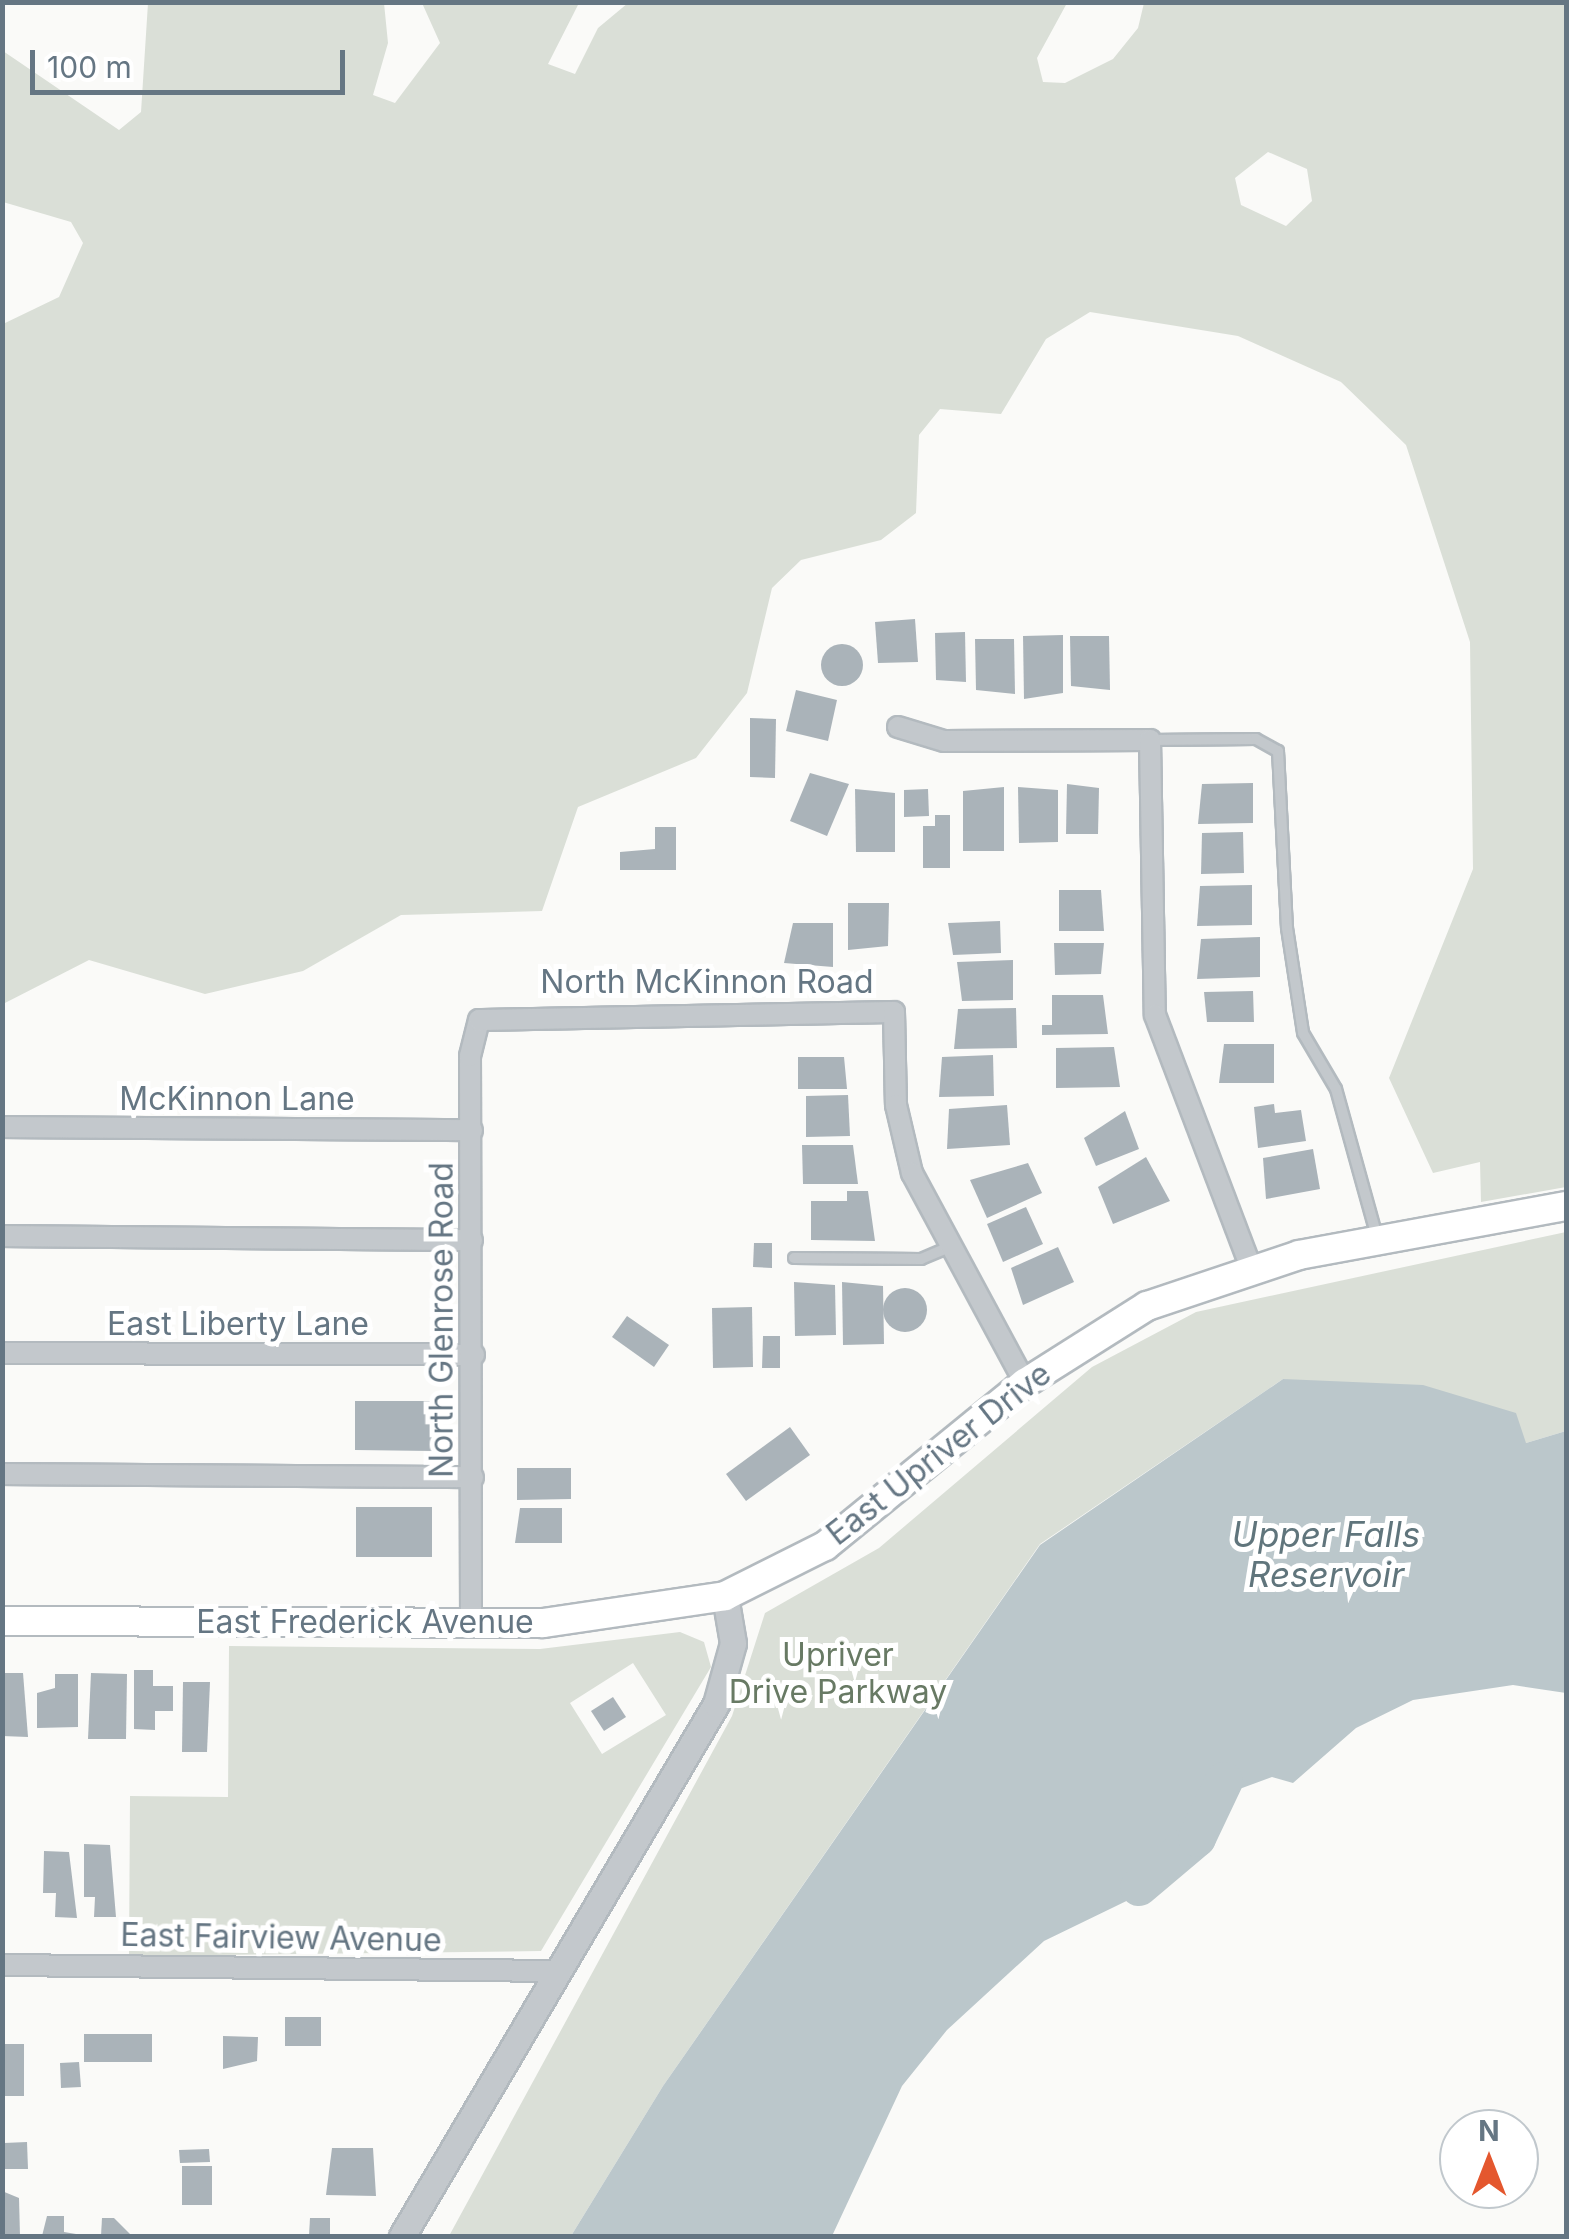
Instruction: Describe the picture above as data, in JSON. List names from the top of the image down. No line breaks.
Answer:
{"streets":{"main road":["East Upriver Drive","East Frederick Avenue"],"street":["North McKinnon Road","McKinnon Lane","North Glenrose Road","East Liberty Lane","East Fairview Avenue"]},"crossings":[["North McKinnon Road","North Glenrose Road"],["North McKinnon Road","East Upriver Drive"],["McKinnon Lane","North Glenrose Road"],["North Glenrose Road","East Liberty Lane"],["North Glenrose Road","East Frederick Avenue"],["East Upriver Drive","East Frederick Avenue"]],"water":["Upper Falls Reservoir"],"parks":["Upriver Drive Parkway"],"scale_bar":"100 m","north":"top"}
